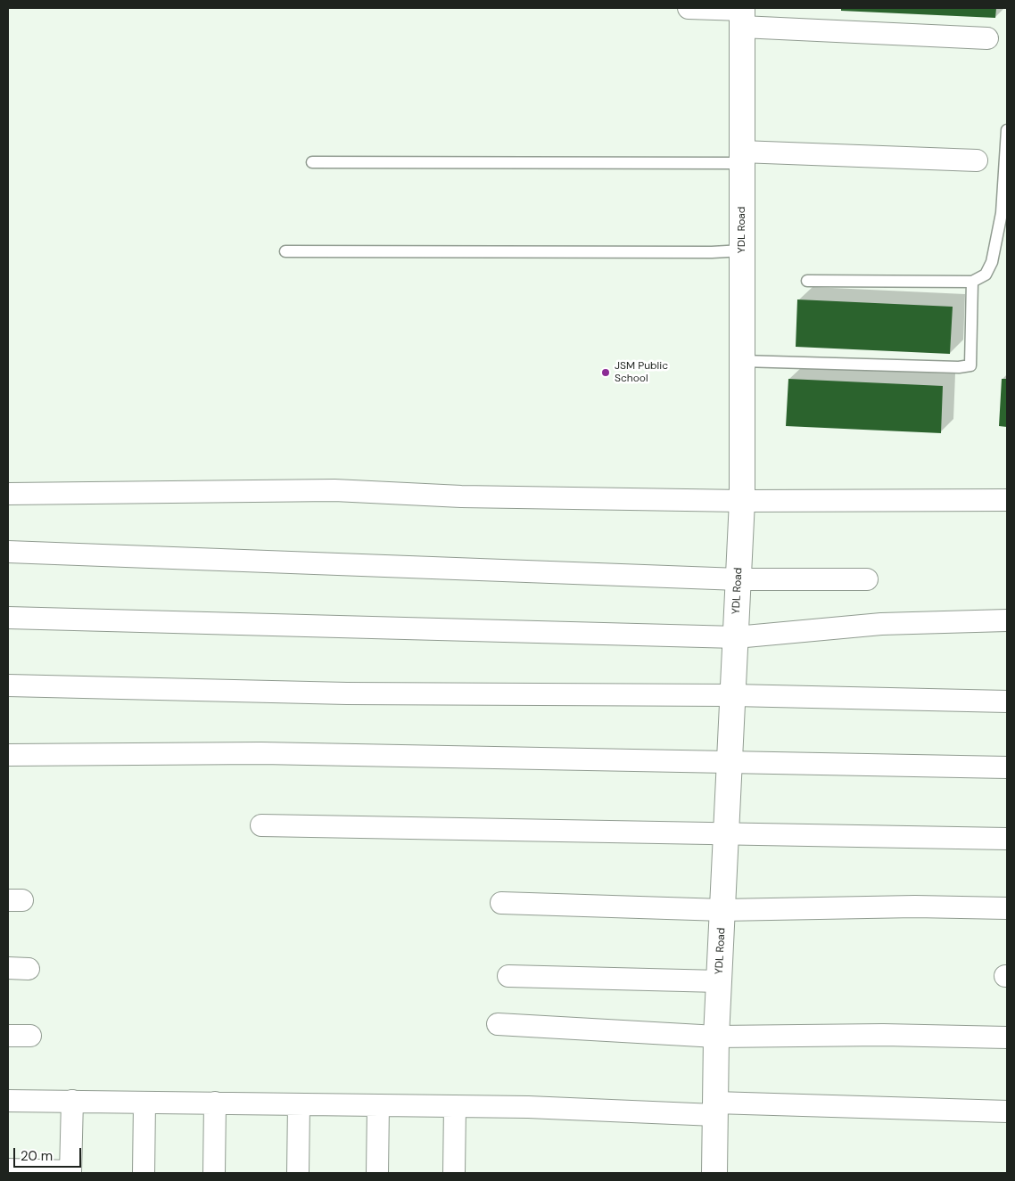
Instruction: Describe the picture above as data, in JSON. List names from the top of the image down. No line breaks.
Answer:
{"streets":{"street":["YDL Road"]},"places":["JSM Public School"],"scale_bar":"20 m"}
